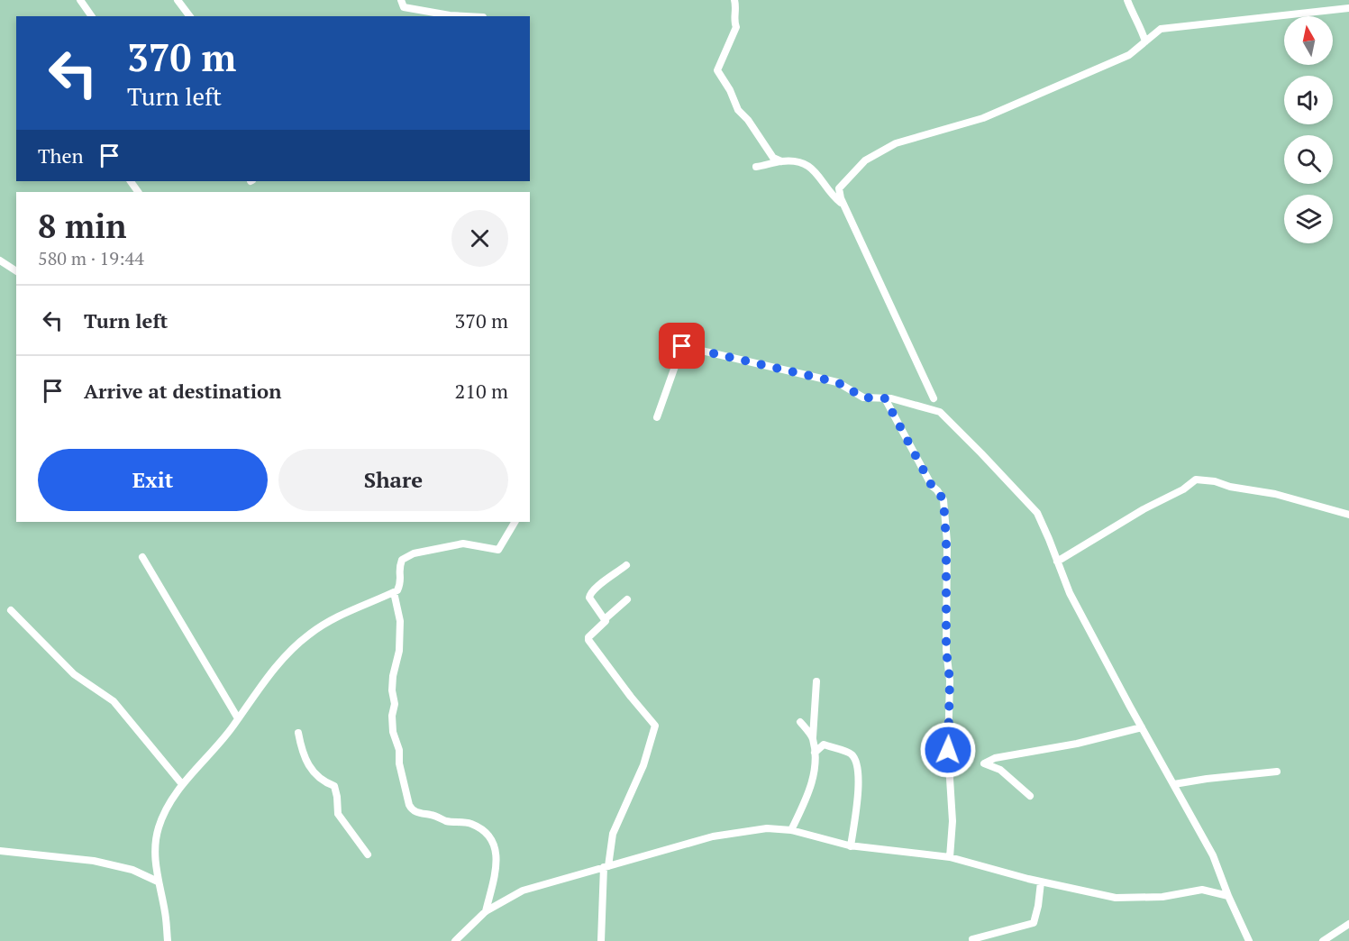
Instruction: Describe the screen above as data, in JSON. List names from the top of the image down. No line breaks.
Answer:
{"north":"top","page":{"turn":["370 m","Turn left"],"then":"Then","heading":["8 min","580 m · 19:44"],"list":[{"name":"Turn left","value":"370 m"},{"name":"Arrive at destination","value":"210 m"}],"buttons":["Exit","Share"]}}
